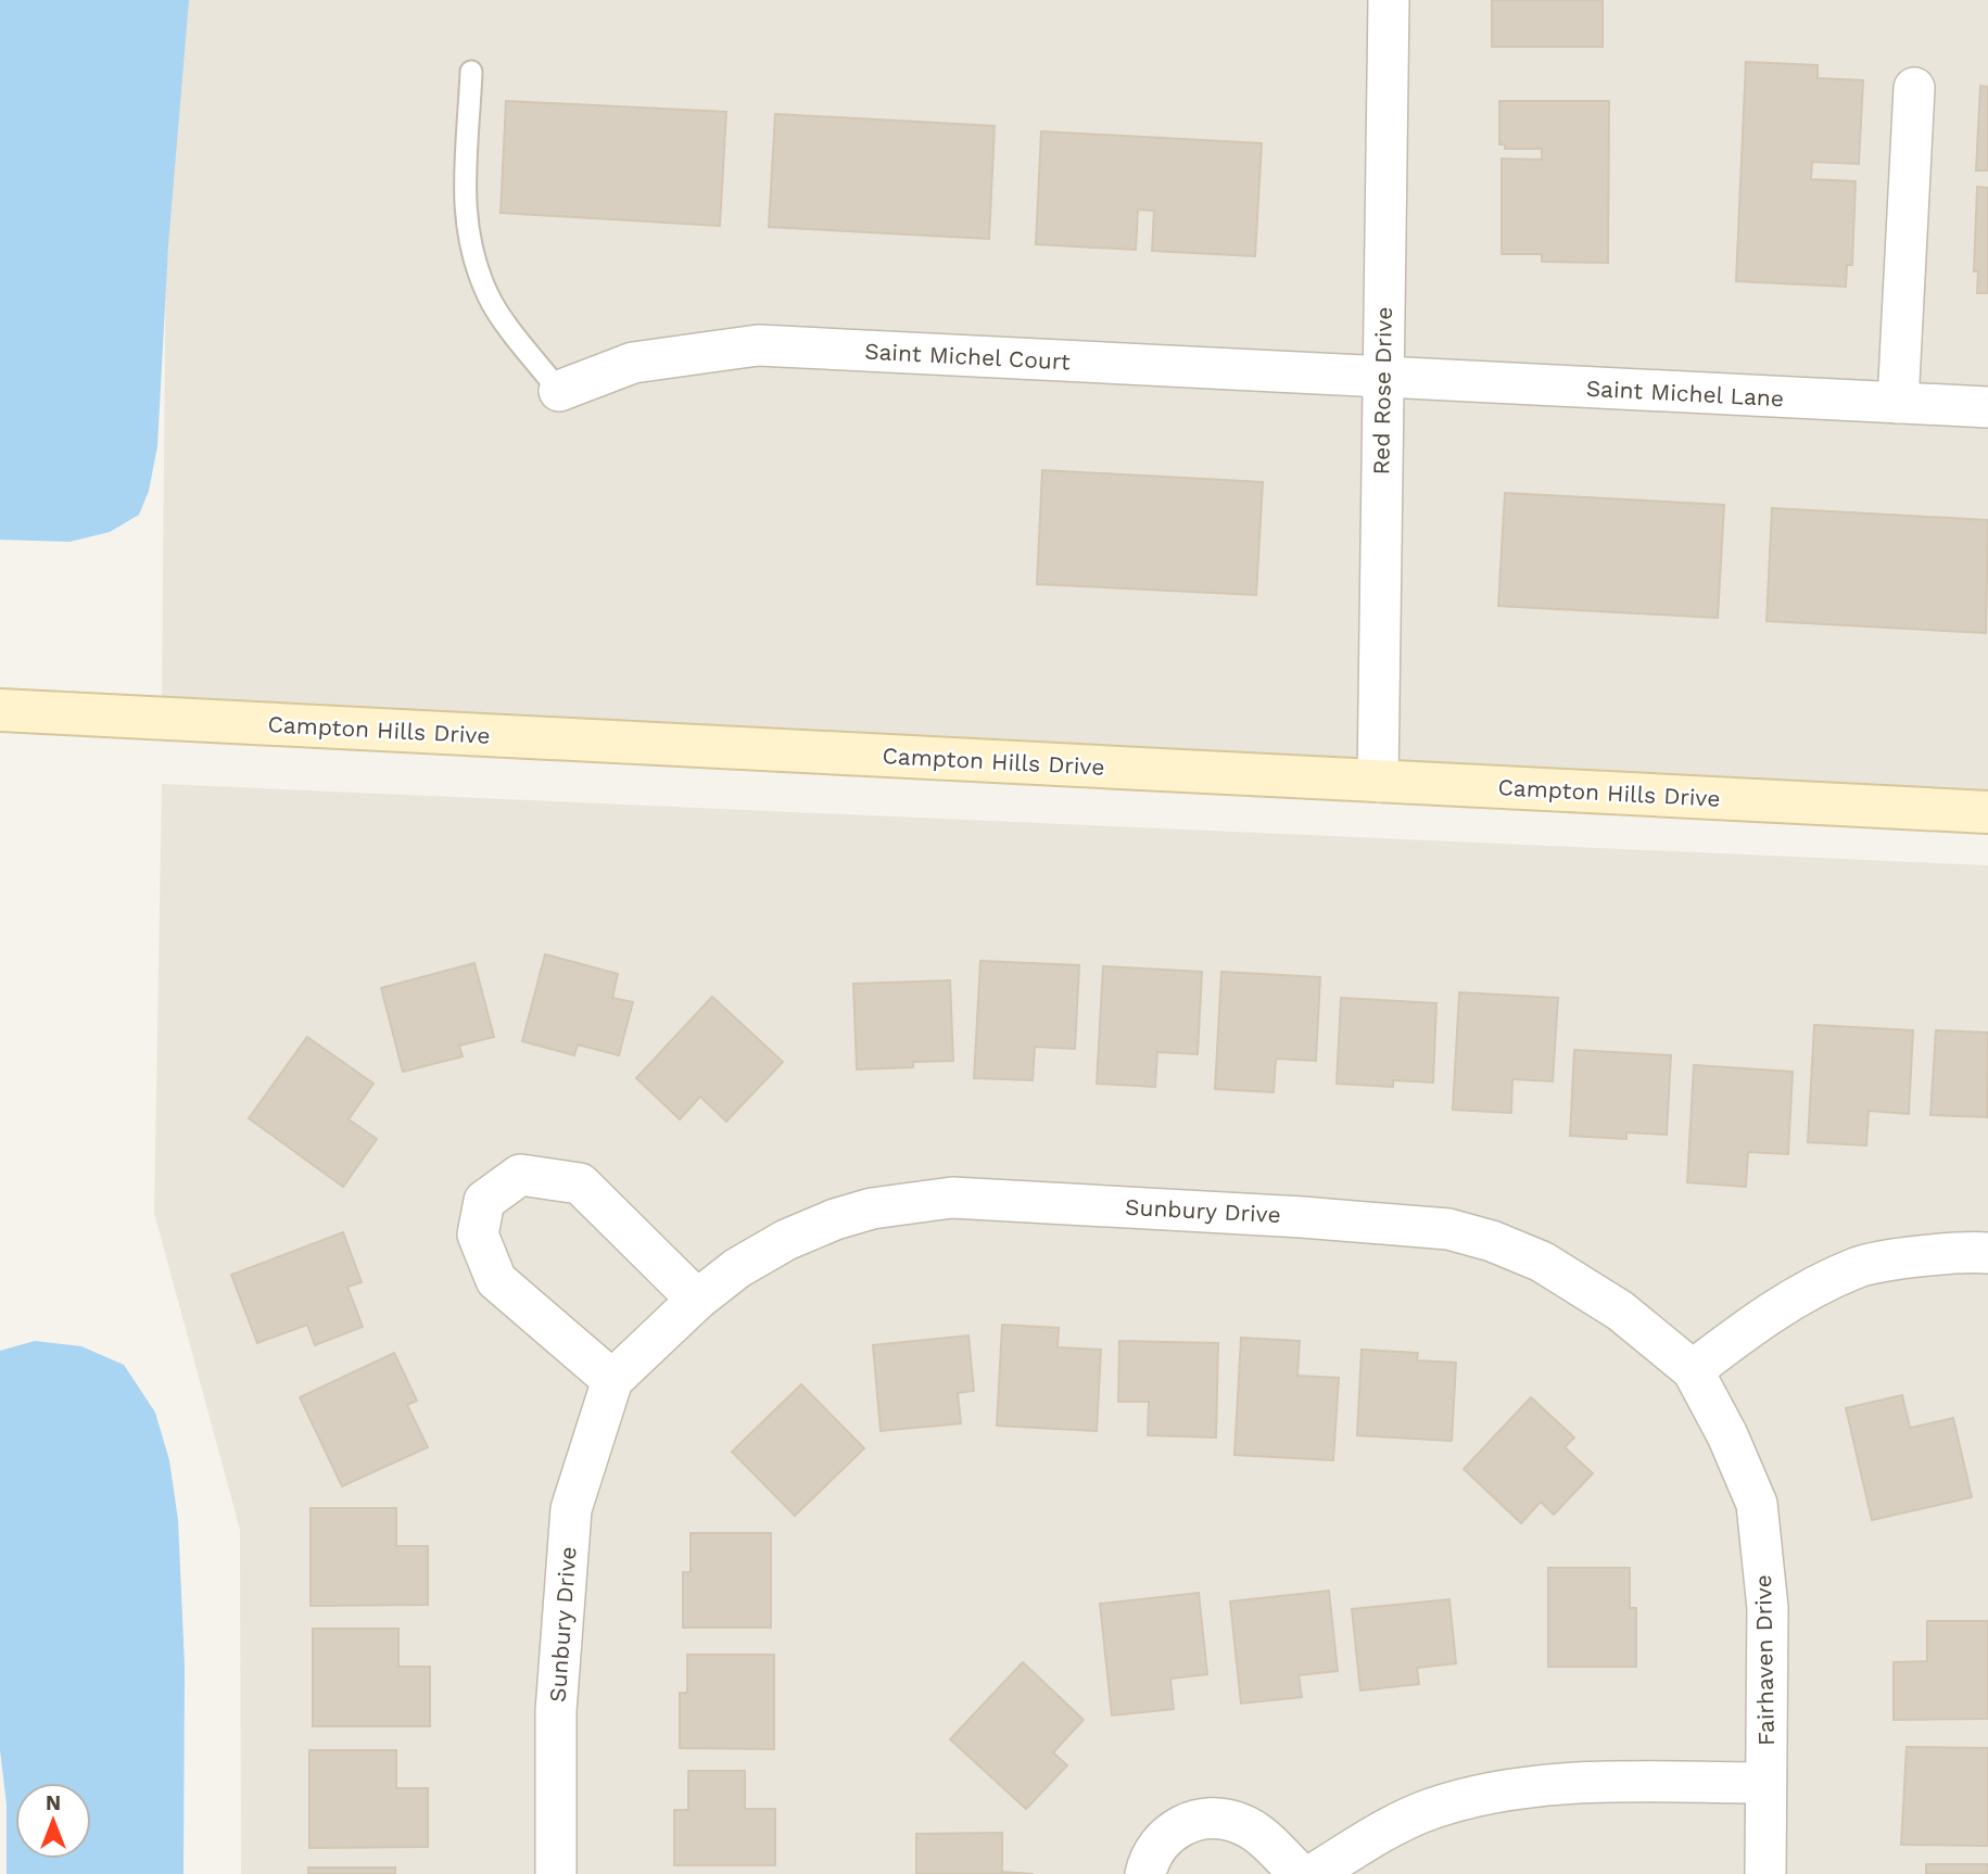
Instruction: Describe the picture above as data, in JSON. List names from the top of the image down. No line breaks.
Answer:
{"streets":{"street":["Saint Michel Court","Red Rose Drive","Saint Michel Lane","Campton Hills Drive","Sunbury Drive","Fairhaven Drive"]},"crossings":[["Saint Michel Court","Red Rose Drive"],["Saint Michel Court","Saint Michel Lane"],["Red Rose Drive","Saint Michel Lane"],["Red Rose Drive","Campton Hills Drive"],["Sunbury Drive","Fairhaven Drive"]],"north":"top"}
